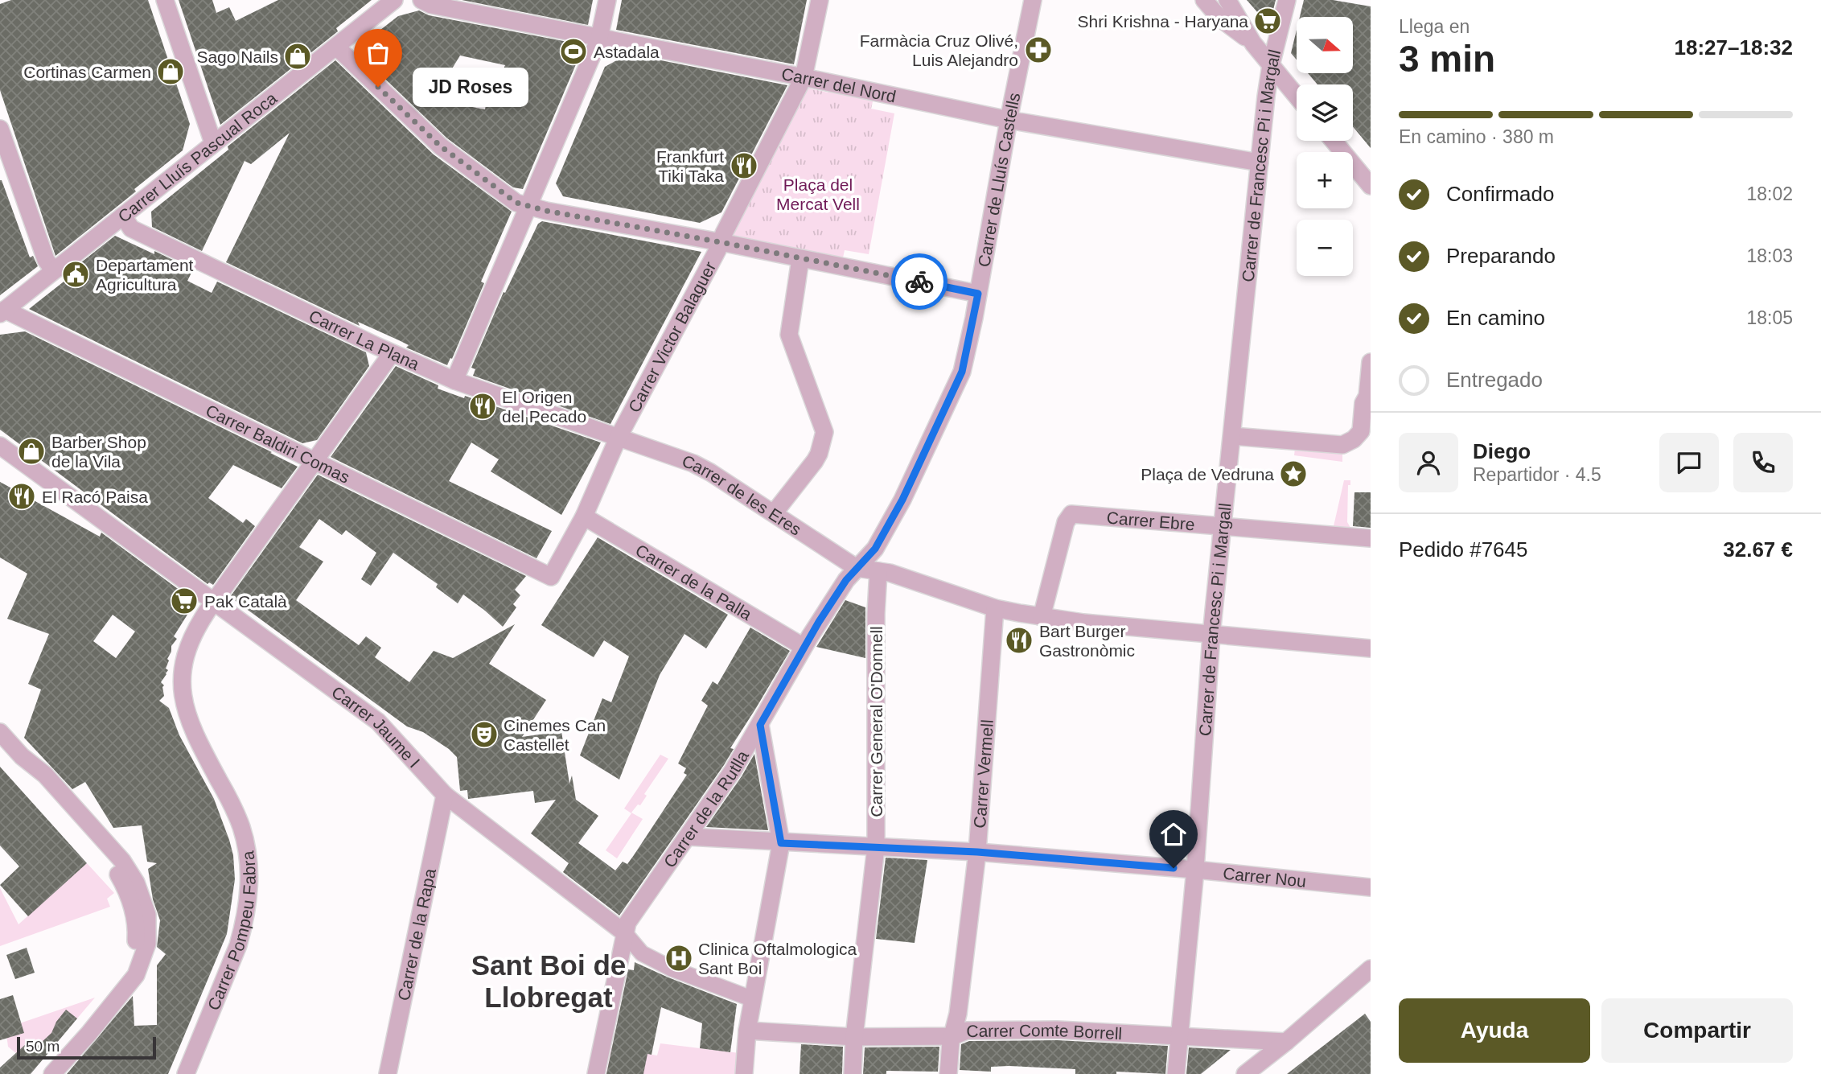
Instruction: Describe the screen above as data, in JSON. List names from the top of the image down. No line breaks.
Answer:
{"streets":{"street":["Carrer del Nord","Carrer Lluís Pascual Roca","Carrer de Francesc Pi i Margall","Carrer de Lluís Castells","Carrer Victor Balaguer","Carrer La Plana","Carrer Baldiri Comas","Carrer de les Eres","Carrer Ebre","Carrer de la Palla","Carrer General O'Donnell","Carrer Jaume I","Carrer Vermell","Carrer de la Rutlla","Carrer Nou","Carrer Pompeu Fabra","Carrer de la Rapa","Carrer Comte Borrell"]},"crossings":[["Carrer del Nord","Carrer de Francesc Pi i Margall"],["Carrer del Nord","Carrer de Lluís Castells"],["Carrer del Nord","Carrer Victor Balaguer"],["Carrer Lluís Pascual Roca","Carrer La Plana"],["Carrer Lluís Pascual Roca","Carrer Baldiri Comas"],["Carrer de Francesc Pi i Margall","Carrer Ebre"],["Carrer de Francesc Pi i Margall","Carrer Nou"],["Carrer de Francesc Pi i Margall","Carrer Comte Borrell"],["Carrer de Lluís Castells","Carrer de les Eres"],["Carrer de Lluís Castells","Carrer de la Rutlla"],["Carrer Victor Balaguer","Carrer La Plana"],["Carrer Victor Balaguer","Carrer Baldiri Comas"],["Carrer Victor Balaguer","Carrer de les Eres"],["Carrer Victor Balaguer","Carrer de la Palla"],["Carrer La Plana","Carrer de les Eres"],["Carrer La Plana","Carrer Pompeu Fabra"],["Carrer Baldiri Comas","Carrer Pompeu Fabra"],["Carrer de les Eres","Carrer de la Rutlla"],["Carrer de la Palla","Carrer de la Rutlla"],["Carrer General O'Donnell","Carrer Nou"],["Carrer General O'Donnell","Carrer Comte Borrell"],["Carrer Jaume I","Carrer de la Rutlla"],["Carrer Jaume I","Carrer Pompeu Fabra"],["Carrer Jaume I","Carrer de la Rapa"],["Carrer Vermell","Carrer Nou"],["Carrer Vermell","Carrer Comte Borrell"],["Carrer de la Rutlla","Carrer Nou"]],"districts":["Sant Boi de Llobregat"],"parks":["Plaça del Mercat Vell"],"places":{"supermarket":["Shri Krishna - Haryana","Pak Català"],"pharmacy":["Farmàcia Cruz Olivé, Luis Alejandro"],"sports":["Astadala"],"shop":["Sago Nails","Cortinas Carmen","Barber Shop de la Vila"],"other":["JD Roses"],"restaurant":["Frankfurt Tiki Taka","El Origen del Pecado","El Racó Paisa","Bart Burger Gastronòmic"],"public building":["Departament Agricultura"],"place":["Plaça de Vedruna"],"theatre":["Cinemes Can Castellet"],"hospital":["Clinica Oftalmologica Sant Boi"]},"scale_bar":"50 m","north":"right","page":{"heading":["3 min","Llega en","18:27–18:32"],"panel":["Diego","Repartidor · 4.5","Pedido #7645","32.67 €"],"map_buttons":["+","−"],"bubble":"JD Roses","bar":"En camino · 380 m","list":[["Confirmado","18:02"],["Preparando","18:03"],["En camino","18:05"],"Entregado"],"buttons":["Ayuda","Compartir"],"scale":"50 m"}}
